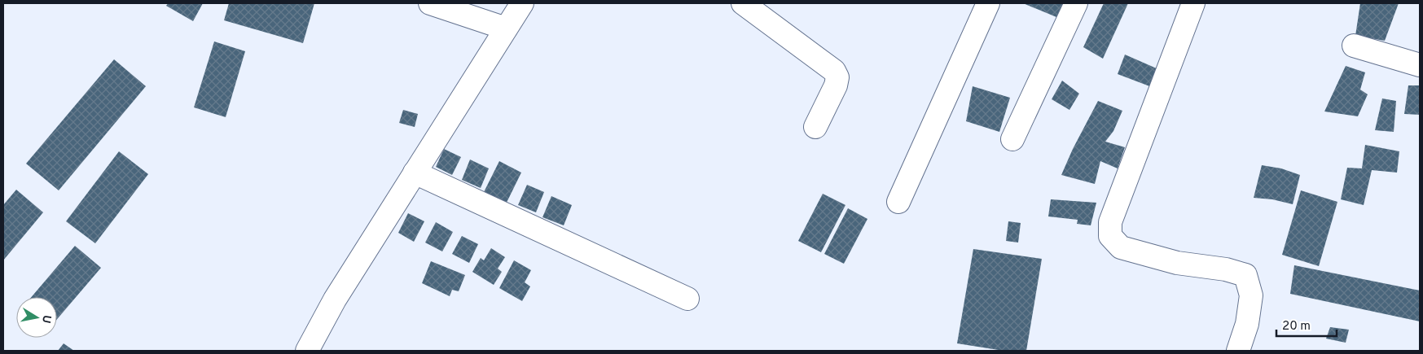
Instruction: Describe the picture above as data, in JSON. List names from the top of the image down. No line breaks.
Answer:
{"scale_bar":"20 m","north":"right"}
